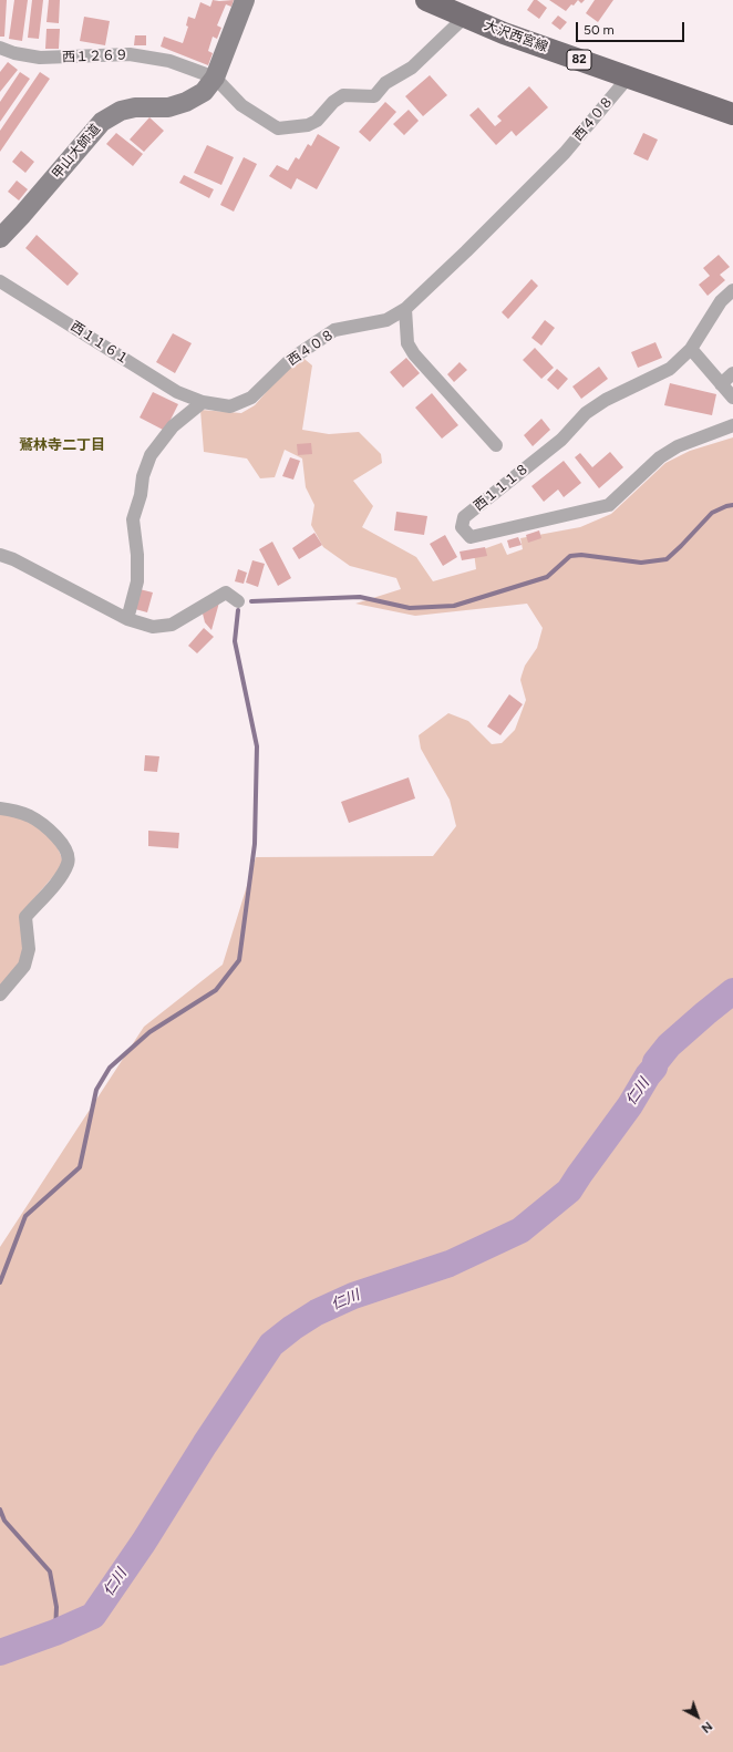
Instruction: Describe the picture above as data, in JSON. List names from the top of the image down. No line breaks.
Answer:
{"streets":{"main road":["大沢西宮線","82"],"street":["西１２６９","西４０８","甲山大師道","西１１６１","西１１１８"]},"crossings":[["大沢西宮線","西４０８"],["西１２６９","甲山大師道"],["西４０８","西１１６１"]],"districts":["鷲林寺二丁目"],"water":["仁川"],"scale_bar":"50 m","north":"bottom right"}
